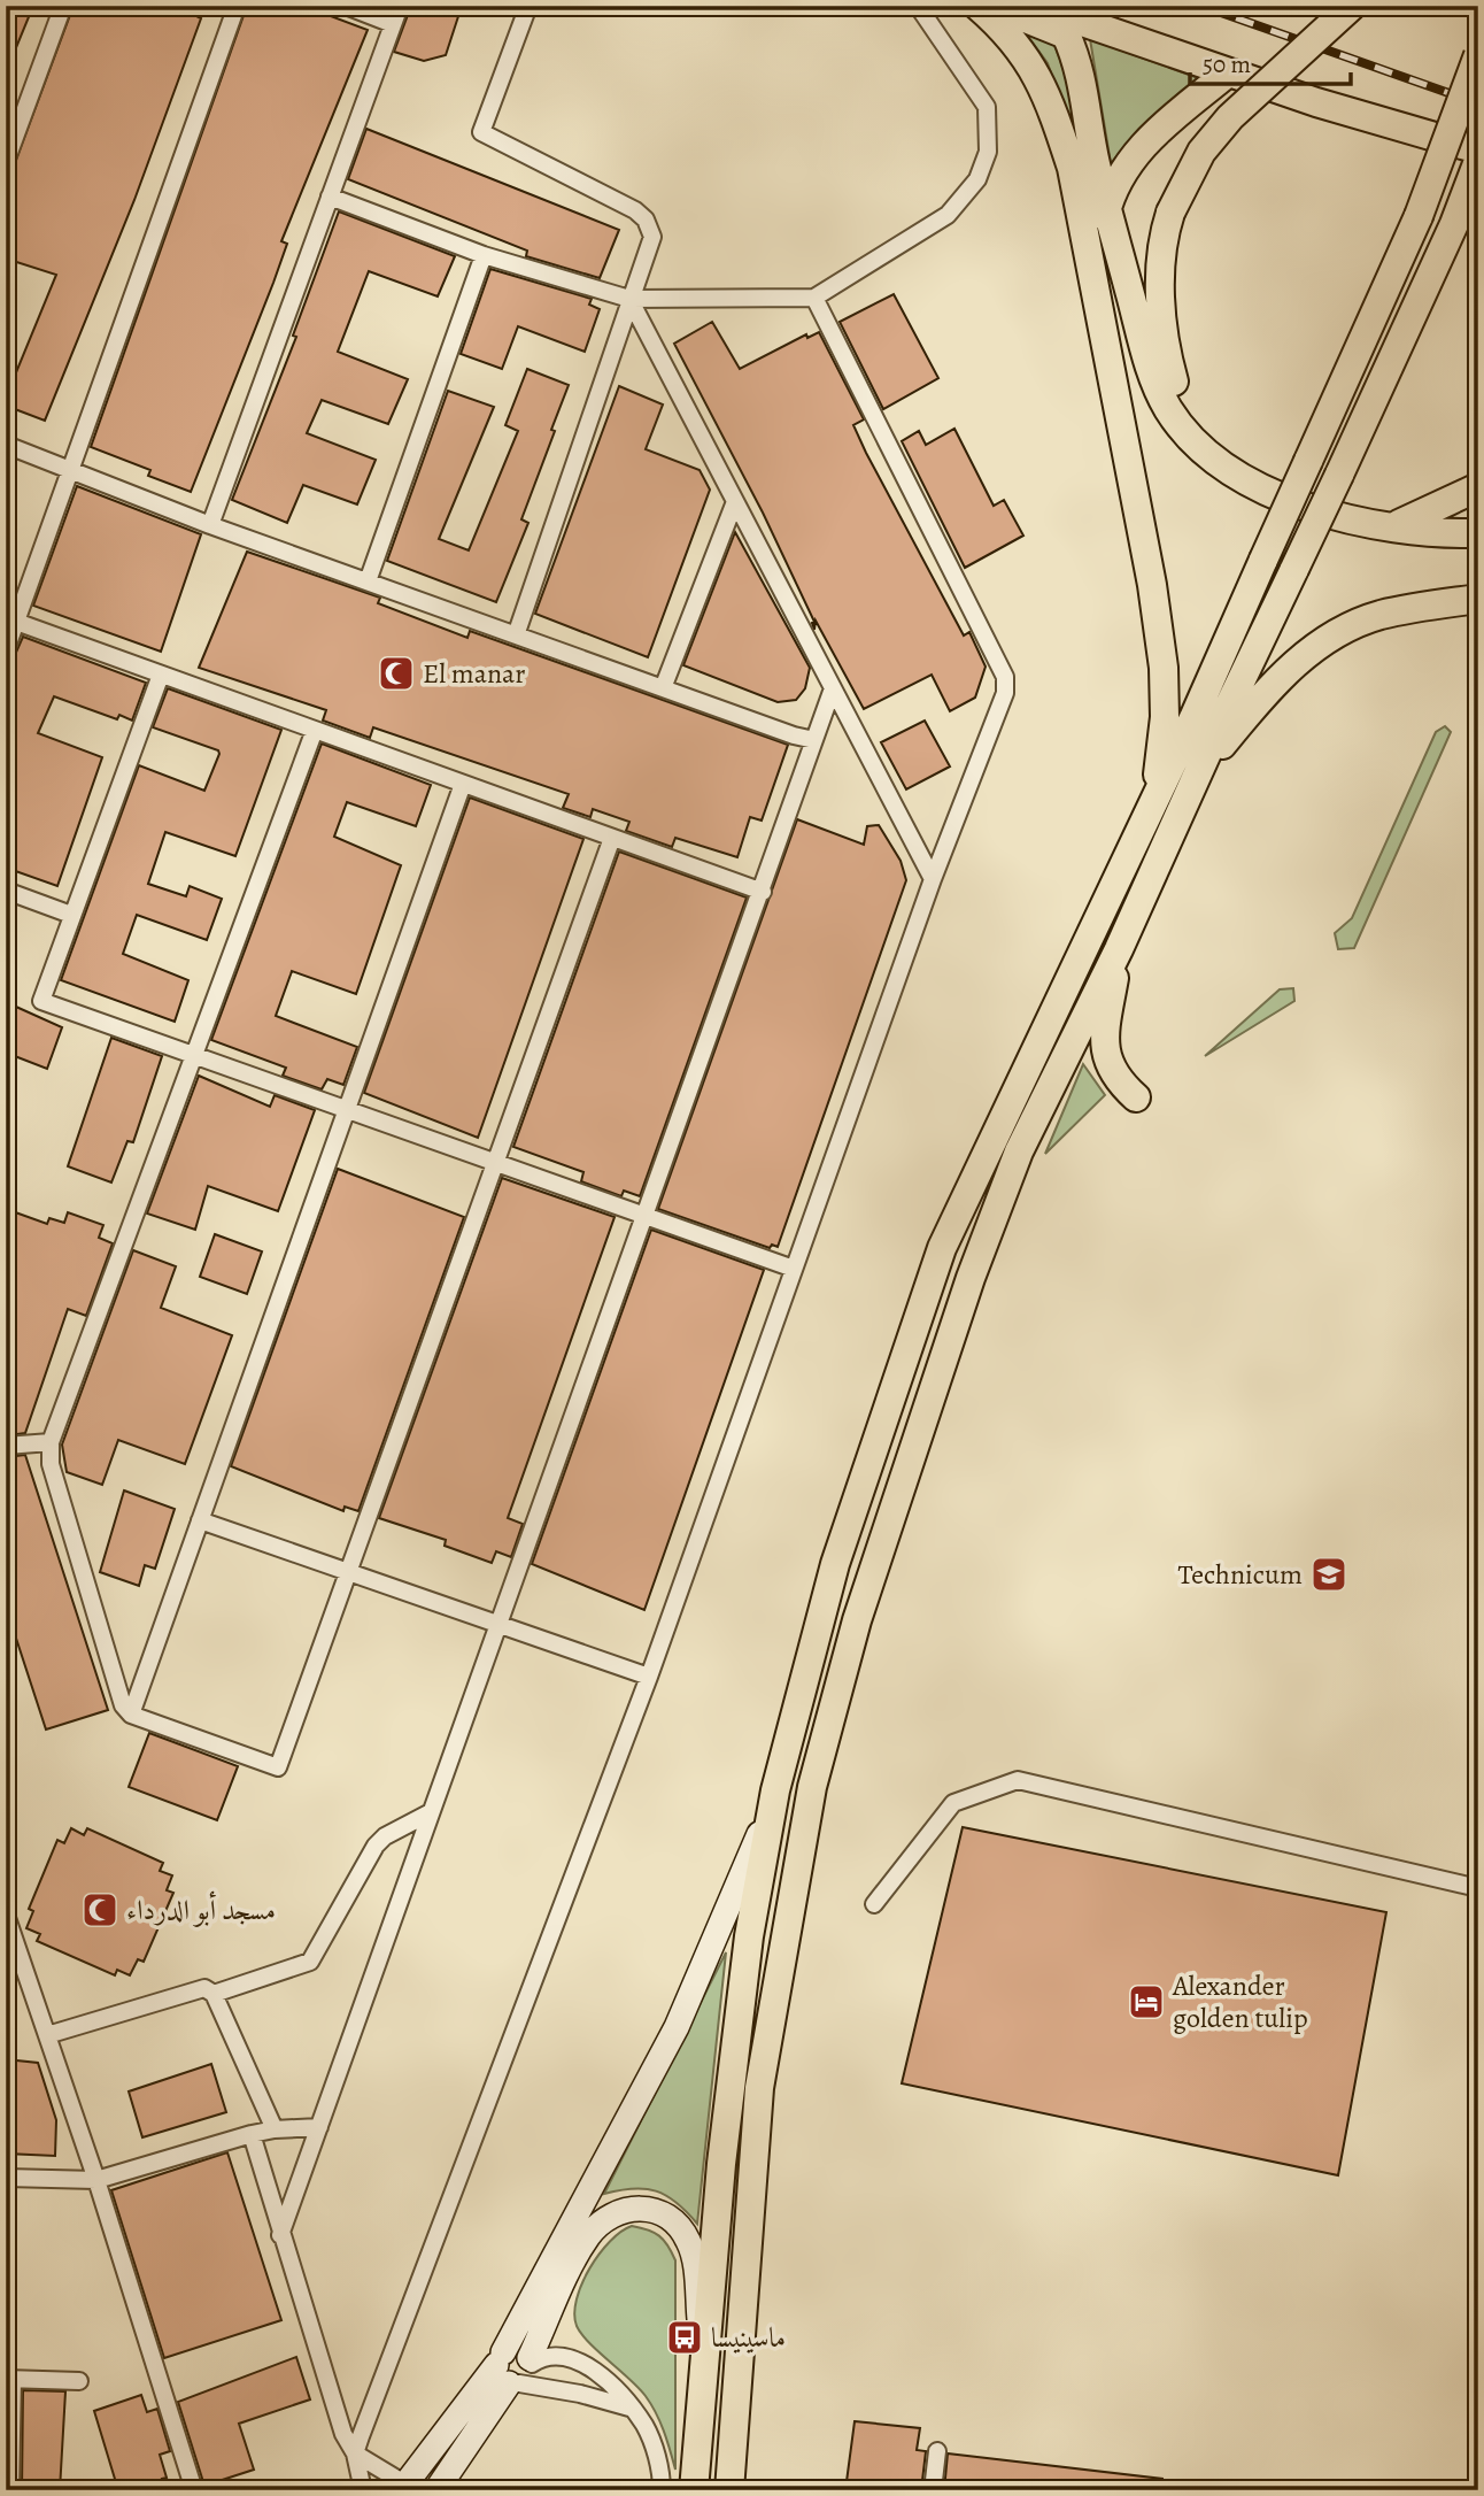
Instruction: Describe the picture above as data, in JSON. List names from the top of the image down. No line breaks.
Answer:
{"places":{"mosque":["El manar","مسجد أبو الدرداء"],"school or university":["Technicum"],"hotel":["Alexander golden tulip"],"bus stop":["ماسينيسا"]},"scale_bar":"50 m"}
